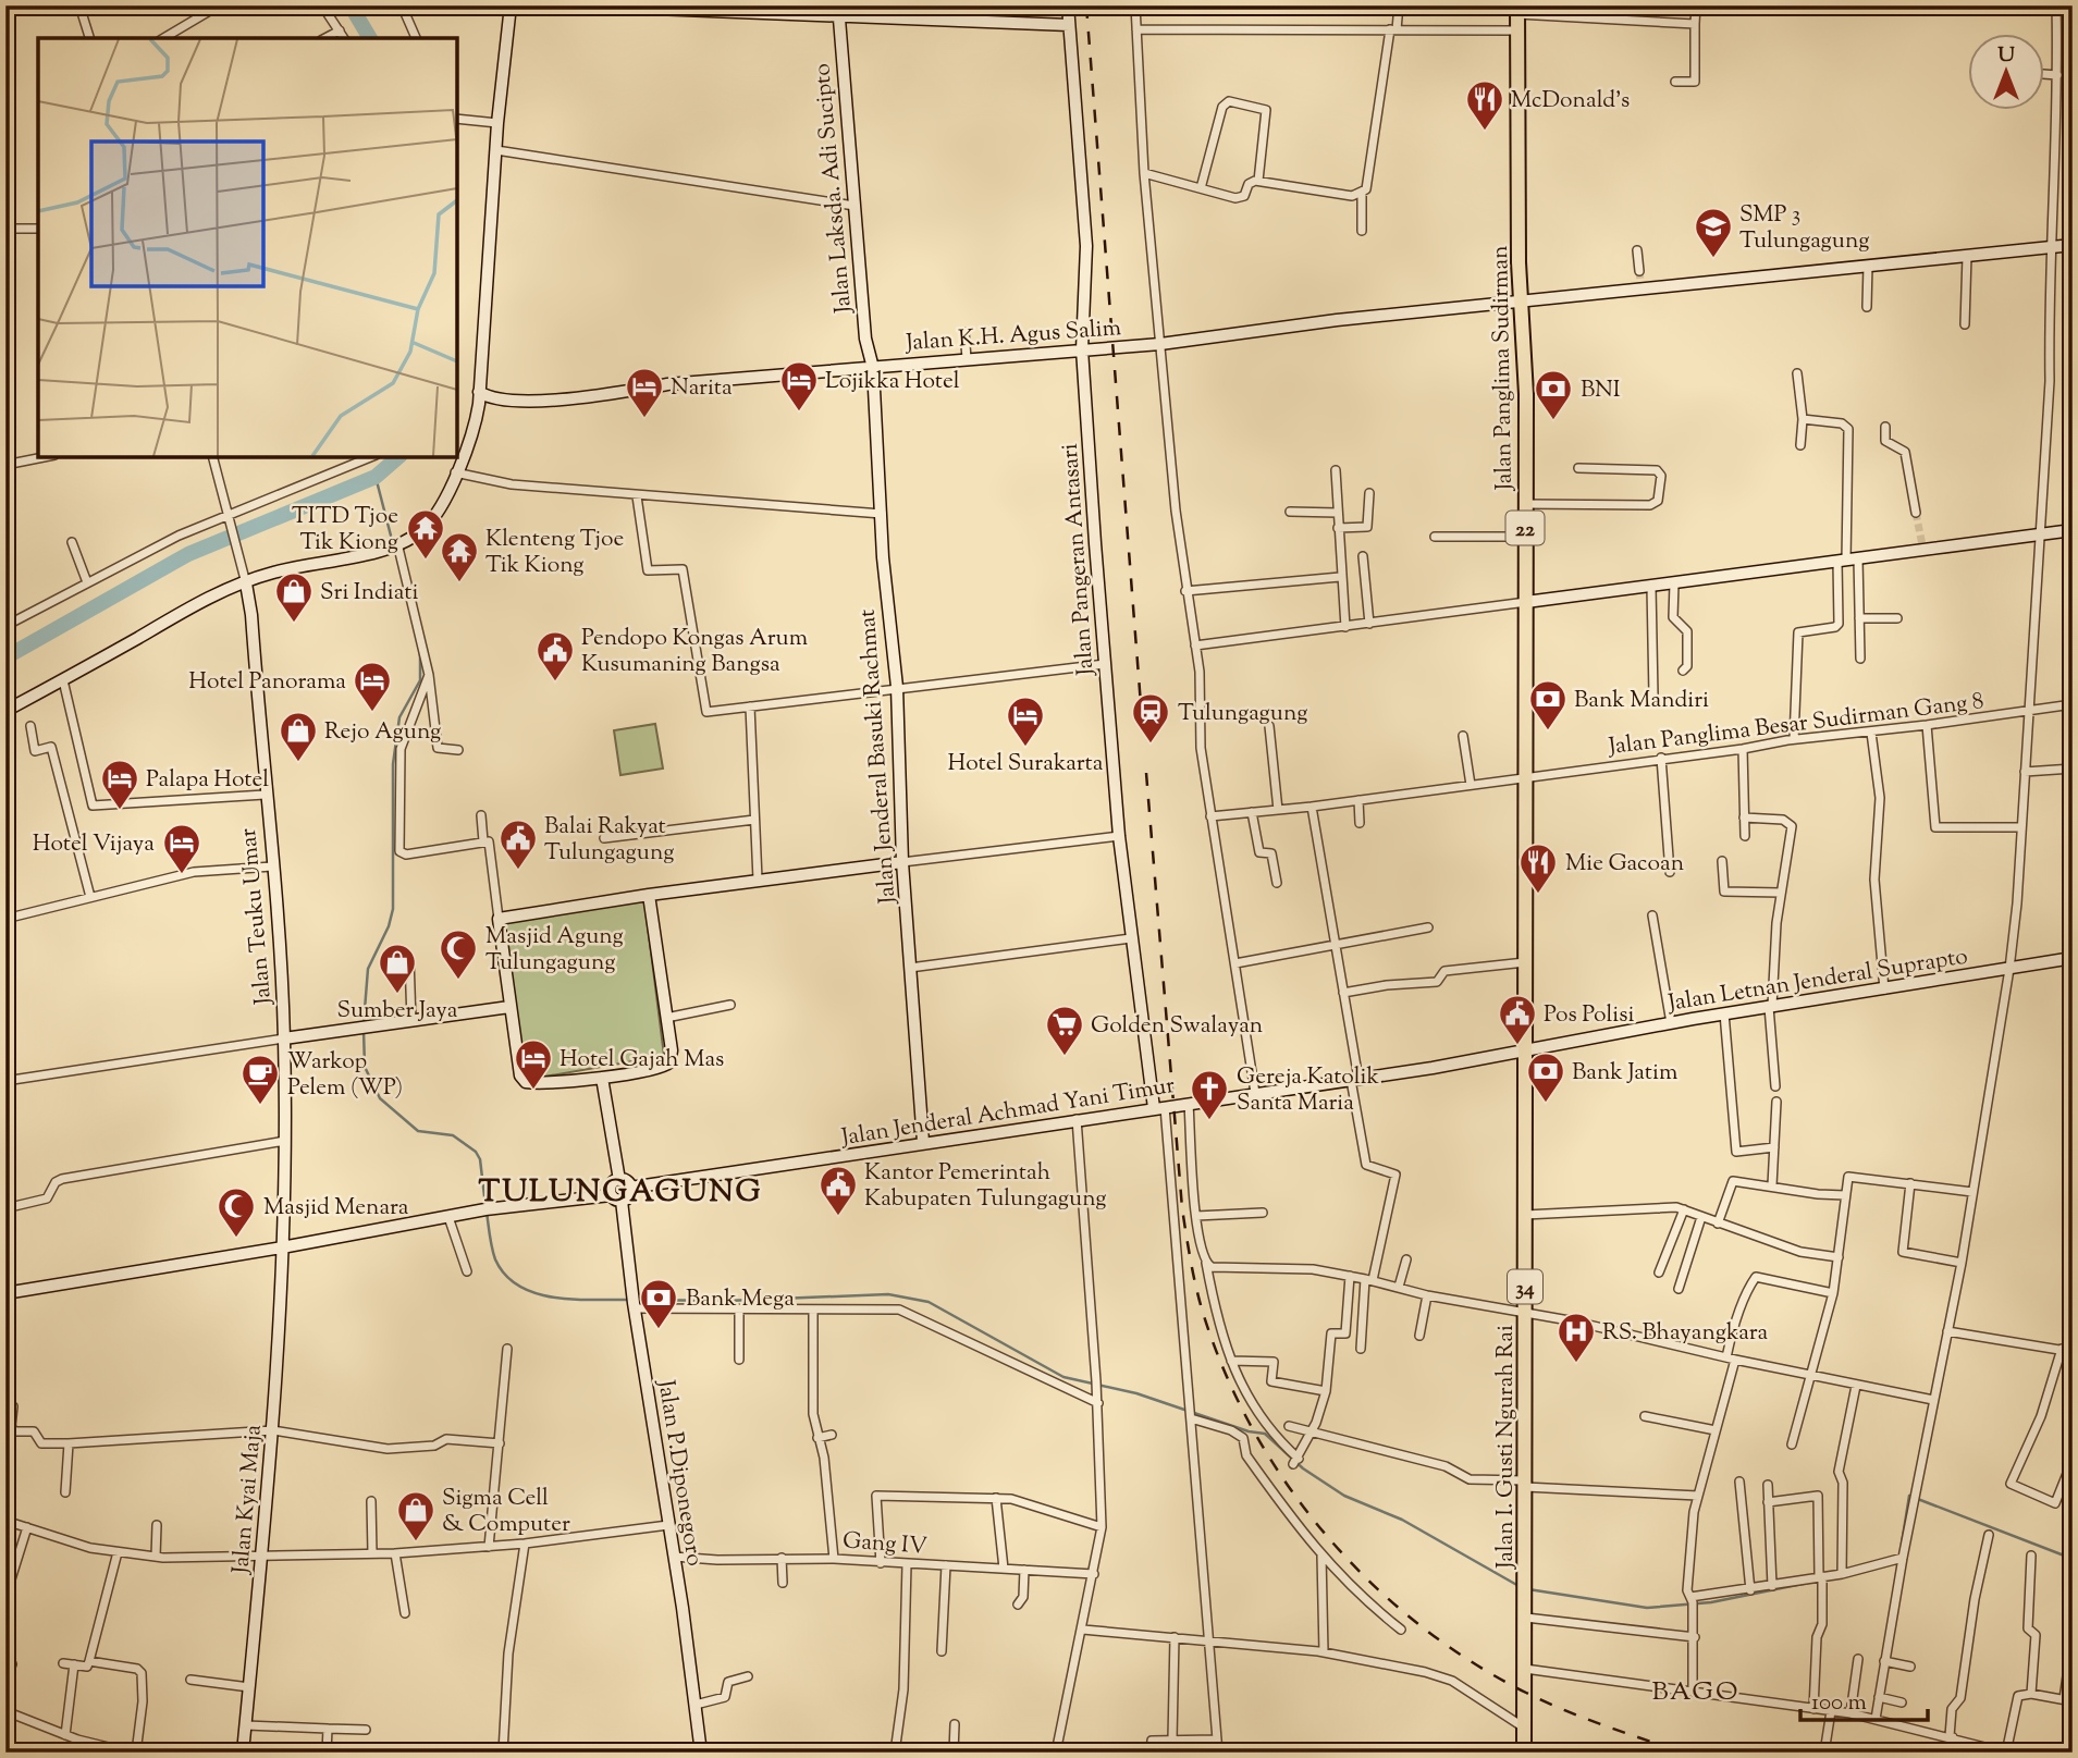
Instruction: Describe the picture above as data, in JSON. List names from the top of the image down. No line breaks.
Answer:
{"streets":{"highway":["Jalan Panglima Sudirman","22","34","Jalan I. Gusti Ngurah Rai"],"street":["Jalan Laksda. Adi Sucipto","Jalan K.H. Agus Salim","Jalan Pangeran Antasari","Jalan Panglima Besar Sudirman Gang 8","Jalan Jenderal Basuki Rachmat","Jalan Teuku Umar","Jalan Letnan Jenderal Suprapto","Jalan Jenderal Achmad Yani Timur","Jalan P.Diponegoro","Jalan Kyai Maja","Gang IV"]},"crossings":[["Jalan Laksda. Adi Sucipto","Jalan K.H. Agus Salim"],["Jalan Laksda. Adi Sucipto","Jalan Jenderal Basuki Rachmat"],["Jalan K.H. Agus Salim","Jalan Panglima Sudirman"],["Jalan K.H. Agus Salim","Jalan Pangeran Antasari"],["Jalan K.H. Agus Salim","Jalan Jenderal Basuki Rachmat"],["Jalan Panglima Sudirman","Jalan Panglima Besar Sudirman Gang 8"],["Jalan Panglima Sudirman","Jalan Letnan Jenderal Suprapto"],["Jalan Panglima Sudirman","Jalan Jenderal Achmad Yani Timur"],["Jalan Panglima Sudirman","Jalan I. Gusti Ngurah Rai"],["Jalan Pangeran Antasari","Jalan Jenderal Achmad Yani Timur"],["Jalan Jenderal Basuki Rachmat","Jalan Jenderal Achmad Yani Timur"],["Jalan Teuku Umar","Jalan Kyai Maja"],["Jalan Letnan Jenderal Suprapto","Jalan Jenderal Achmad Yani Timur"],["Jalan Letnan Jenderal Suprapto","Jalan I. Gusti Ngurah Rai"],["Jalan Jenderal Achmad Yani Timur","Jalan I. Gusti Ngurah Rai"],["Jalan Jenderal Achmad Yani Timur","Jalan P.Diponegoro"],["Jalan P.Diponegoro","Gang IV"]],"districts":["TULUNGAGUNG","BAGO"],"places":{"restaurant":["McDonald's","Mie Gacoan"],"school or university":["SMP 3 Tulungagung"],"hotel":["Lojikka Hotel","Narita","Hotel Panorama","Hotel Surakarta","Palapa Hotel","Hotel Vijaya","Hotel Gajah Mas"],"bank":["BNI","Bank Mandiri","Bank Jatim","Bank Mega"],"temple":["TITD Tjoe Tik Kiong","Klenteng Tjoe Tik Kiong"],"shop":["Sri Indiati","Rejo Agung","Sumber Jaya","Sigma Cell & Computer"],"public building":["Pendopo Kongas Arum Kusumaning Bangsa","Balai Rakyat Tulungagung","Pos Polisi","Kantor Pemerintah Kabupaten Tulungagung"],"station":["Tulungagung"],"mosque":["Masjid Agung Tulungagung","Masjid Menara"],"supermarket":["Golden Swalayan"],"cafe":["Warkop Pelem (WP)"],"church":["Gereja Katolik Santa Maria"],"hospital":["RS. Bhayangkara"]},"scale_bar":"100 m","north":"top"}
